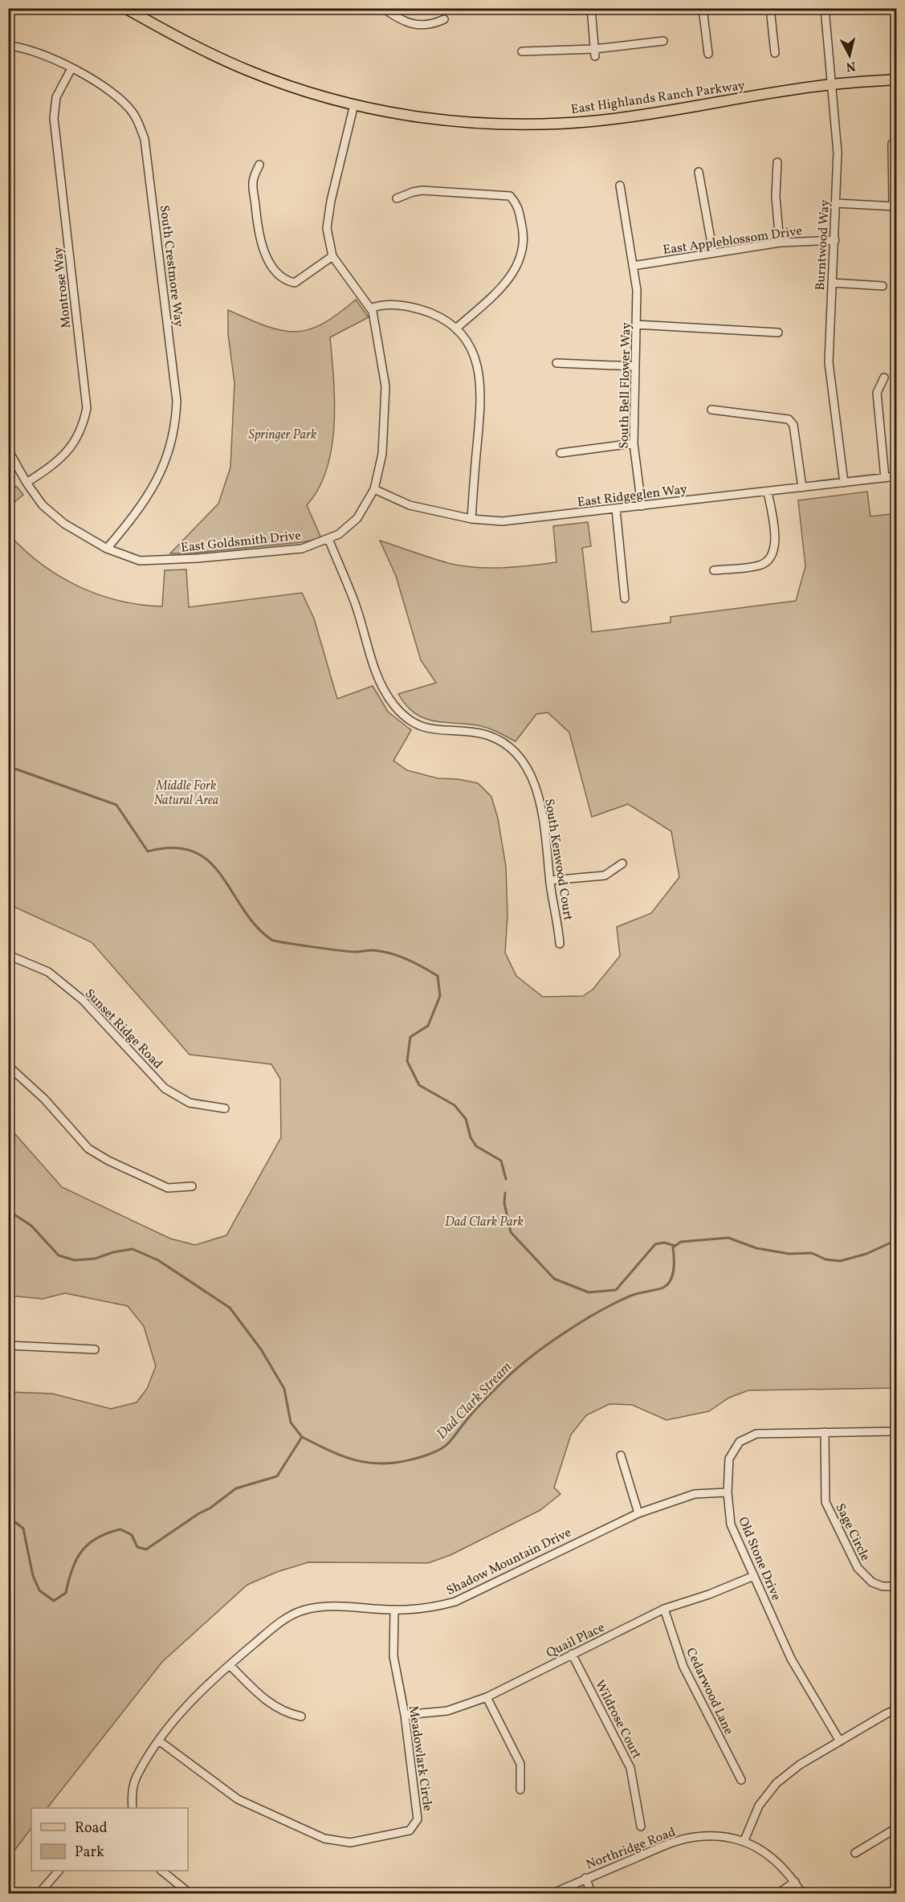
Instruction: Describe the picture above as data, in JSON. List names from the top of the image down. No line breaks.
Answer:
{"streets":{"main road":["East Highlands Ranch Parkway"],"street":["East Appleblossom Drive","Burntwood Way","South Crestmore Way","Montrose Way","South Bell Flower Way","East Ridgeglen Way","East Goldsmith Drive","South Kenwood Court","Sunset Ridge Road","Sage Circle","Old Stone Drive","Shadow Mountain Drive","Quail Place","Cedarwood Lane","Wildrose Court","Meadowlark Circle","Northridge Road"]},"crossings":[["East Highlands Ranch Parkway","Burntwood Way"],["East Highlands Ranch Parkway","East Goldsmith Drive"],["East Appleblossom Drive","Burntwood Way"],["East Appleblossom Drive","South Bell Flower Way"],["Burntwood Way","East Ridgeglen Way"],["South Crestmore Way","Montrose Way"],["South Crestmore Way","East Goldsmith Drive"],["Montrose Way","East Goldsmith Drive"],["South Bell Flower Way","East Ridgeglen Way"],["East Ridgeglen Way","East Goldsmith Drive"],["East Goldsmith Drive","South Kenwood Court"],["Sage Circle","Old Stone Drive"],["Old Stone Drive","Shadow Mountain Drive"],["Old Stone Drive","Quail Place"],["Shadow Mountain Drive","Meadowlark Circle"],["Quail Place","Cedarwood Lane"],["Quail Place","Wildrose Court"],["Quail Place","Meadowlark Circle"]],"water":["Dad Clark Stream"],"parks":["Springer Park","Middle Fork Natural Area","Dad Clark Park"],"legend":["Road","Park"],"north":"bottom"}
